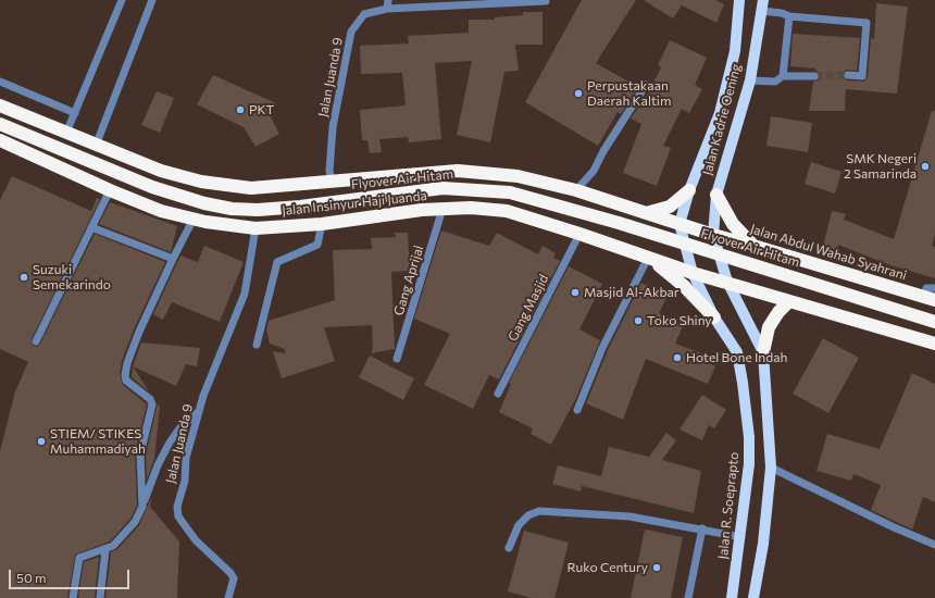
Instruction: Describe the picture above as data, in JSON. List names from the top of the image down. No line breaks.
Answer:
{"streets":{"highway":["Flyover Air Hitam","Jalan Insinyur Haji Juanda","Jalan Abdul Wahab Syahrani"],"main road":["Jalan Kadrie Oening","Jalan R. Soeprapto"],"street":["Jalan Juanda 9","Gang Aprijal","Gang Masjid"]},"crossings":[["Jalan Juanda 9","Jalan Insinyur Haji Juanda"],["Jalan Kadrie Oening","Jalan Insinyur Haji Juanda"],["Jalan Kadrie Oening","Jalan Abdul Wahab Syahrani"],["Jalan Kadrie Oening","Jalan R. Soeprapto"],["Jalan Insinyur Haji Juanda","Jalan Abdul Wahab Syahrani"],["Jalan Insinyur Haji Juanda","Gang Aprijal"],["Jalan Insinyur Haji Juanda","Gang Masjid"],["Jalan Insinyur Haji Juanda","Jalan R. Soeprapto"],["Jalan Abdul Wahab Syahrani","Jalan R. Soeprapto"]],"places":["Perpustakaan Daerah Kaltim","PKT","SMK Negeri 2 Samarinda","Suzuki Semekarindo","Masjid Al-Akbar","Toko Shiny","Hotel Bone Indah","STIEM/ STIKES Muhammadiyah","Ruko Century"],"scale_bar":"50 m"}
